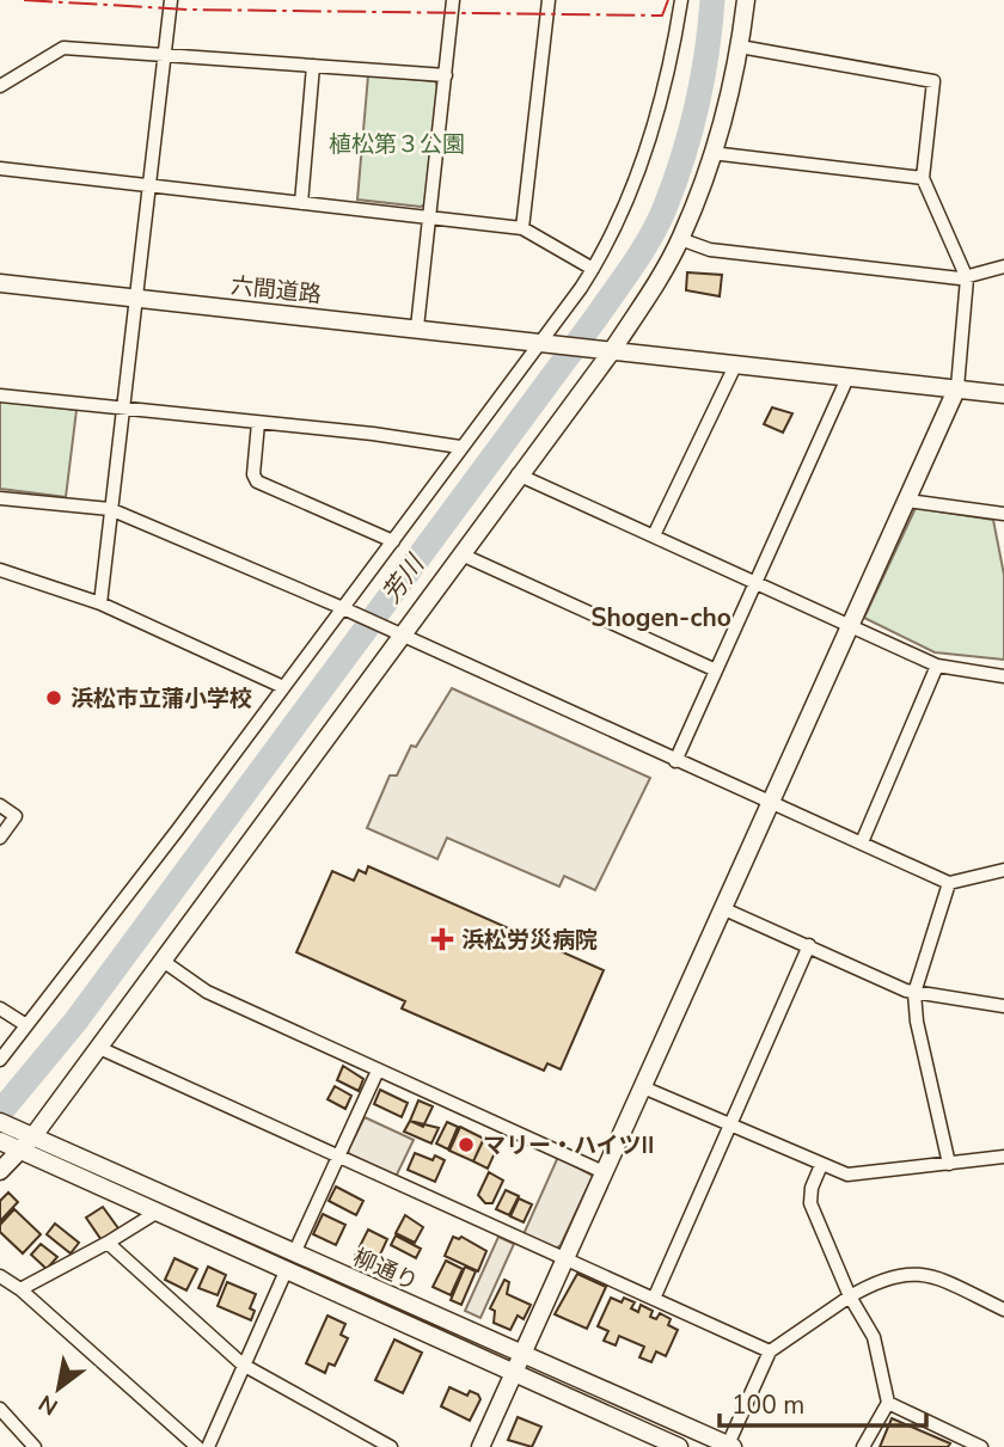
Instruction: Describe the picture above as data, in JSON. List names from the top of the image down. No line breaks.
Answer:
{"streets":{"street":["六間道路","柳通り"]},"districts":["Shogen-cho"],"water":["芳川"],"parks":["植松第３公園"],"places":{"other":["浜松市立蒲小学校","マリー・ハイツII"],"health":["浜松労災病院"]},"scale_bar":"100 m","north":"bottom left"}
